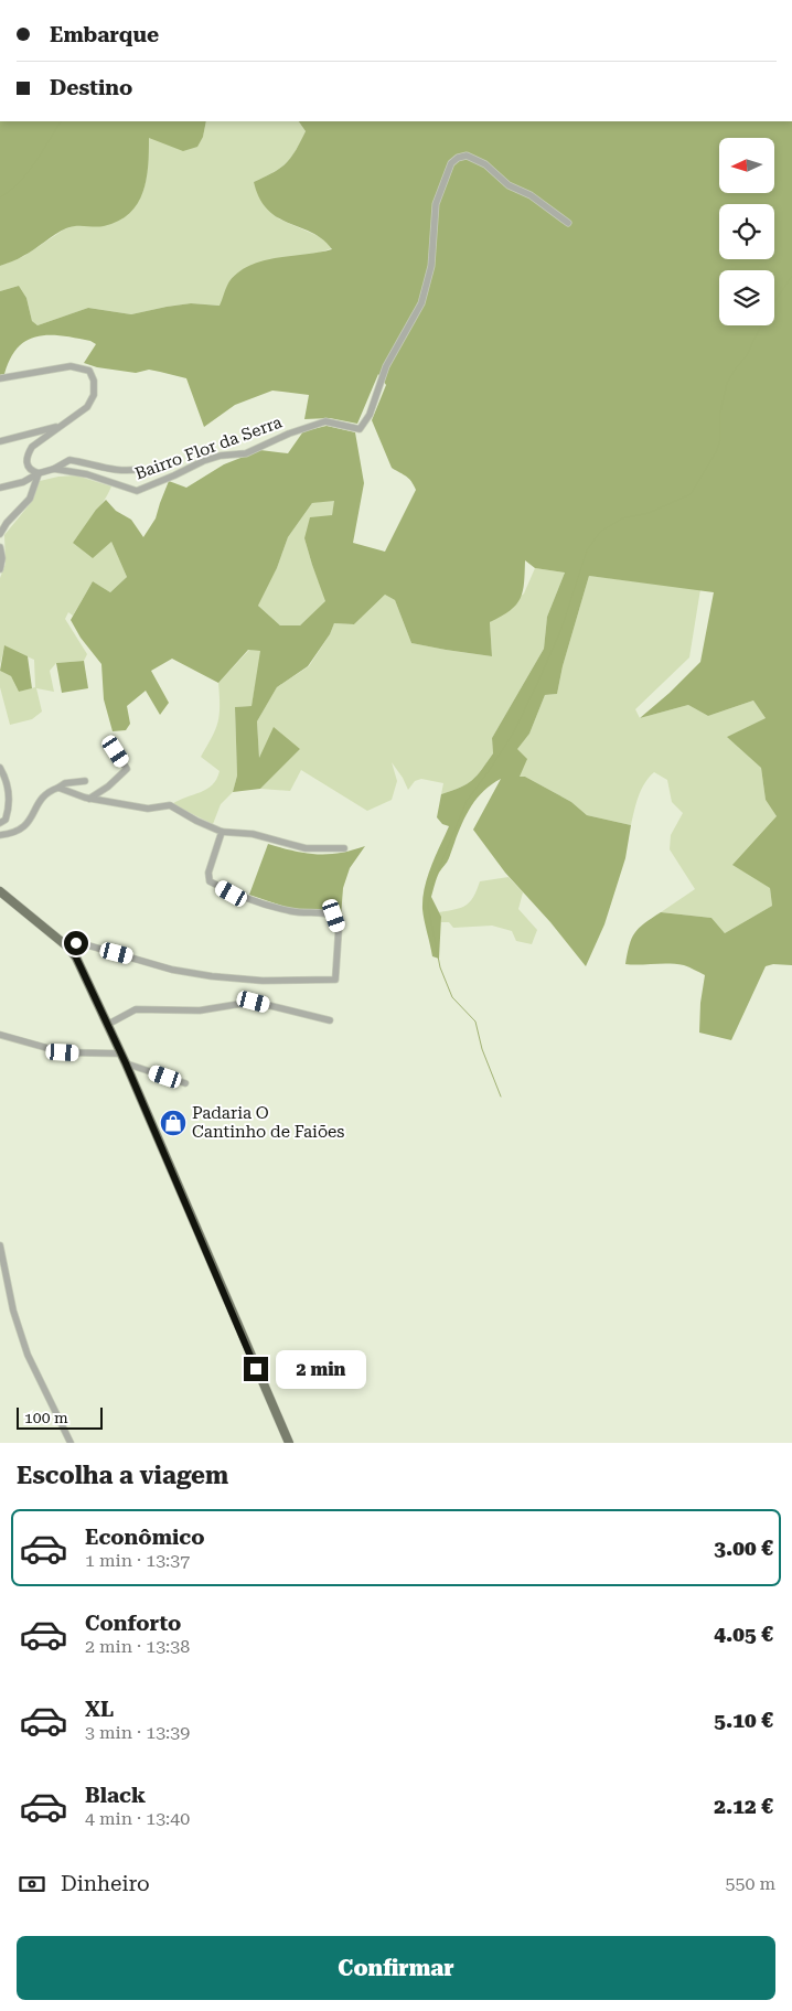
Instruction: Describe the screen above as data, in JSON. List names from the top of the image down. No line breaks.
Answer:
{"streets":{"street":["Bairro Flor da Serra"]},"places":{"shop":["Padaria O Cantinho de Faiões"]},"scale_bar":"100 m","north":"left","page":{"banner":["Embarque","Destino"],"bubble":"2 min","scale":"100 m","heading":"Escolha a viagem","list":[{"name":"Econômico","note":"1 min · 13:37","value":"3.00 €"},{"name":"Conforto","note":"2 min · 13:38","value":"4.05 €"},{"name":"XL","note":"3 min · 13:39","value":"5.10 €"},{"name":"Black","note":"4 min · 13:40","value":"2.12 €"}],"pay":["Dinheiro","550 m"],"buttons":"Confirmar"}}
